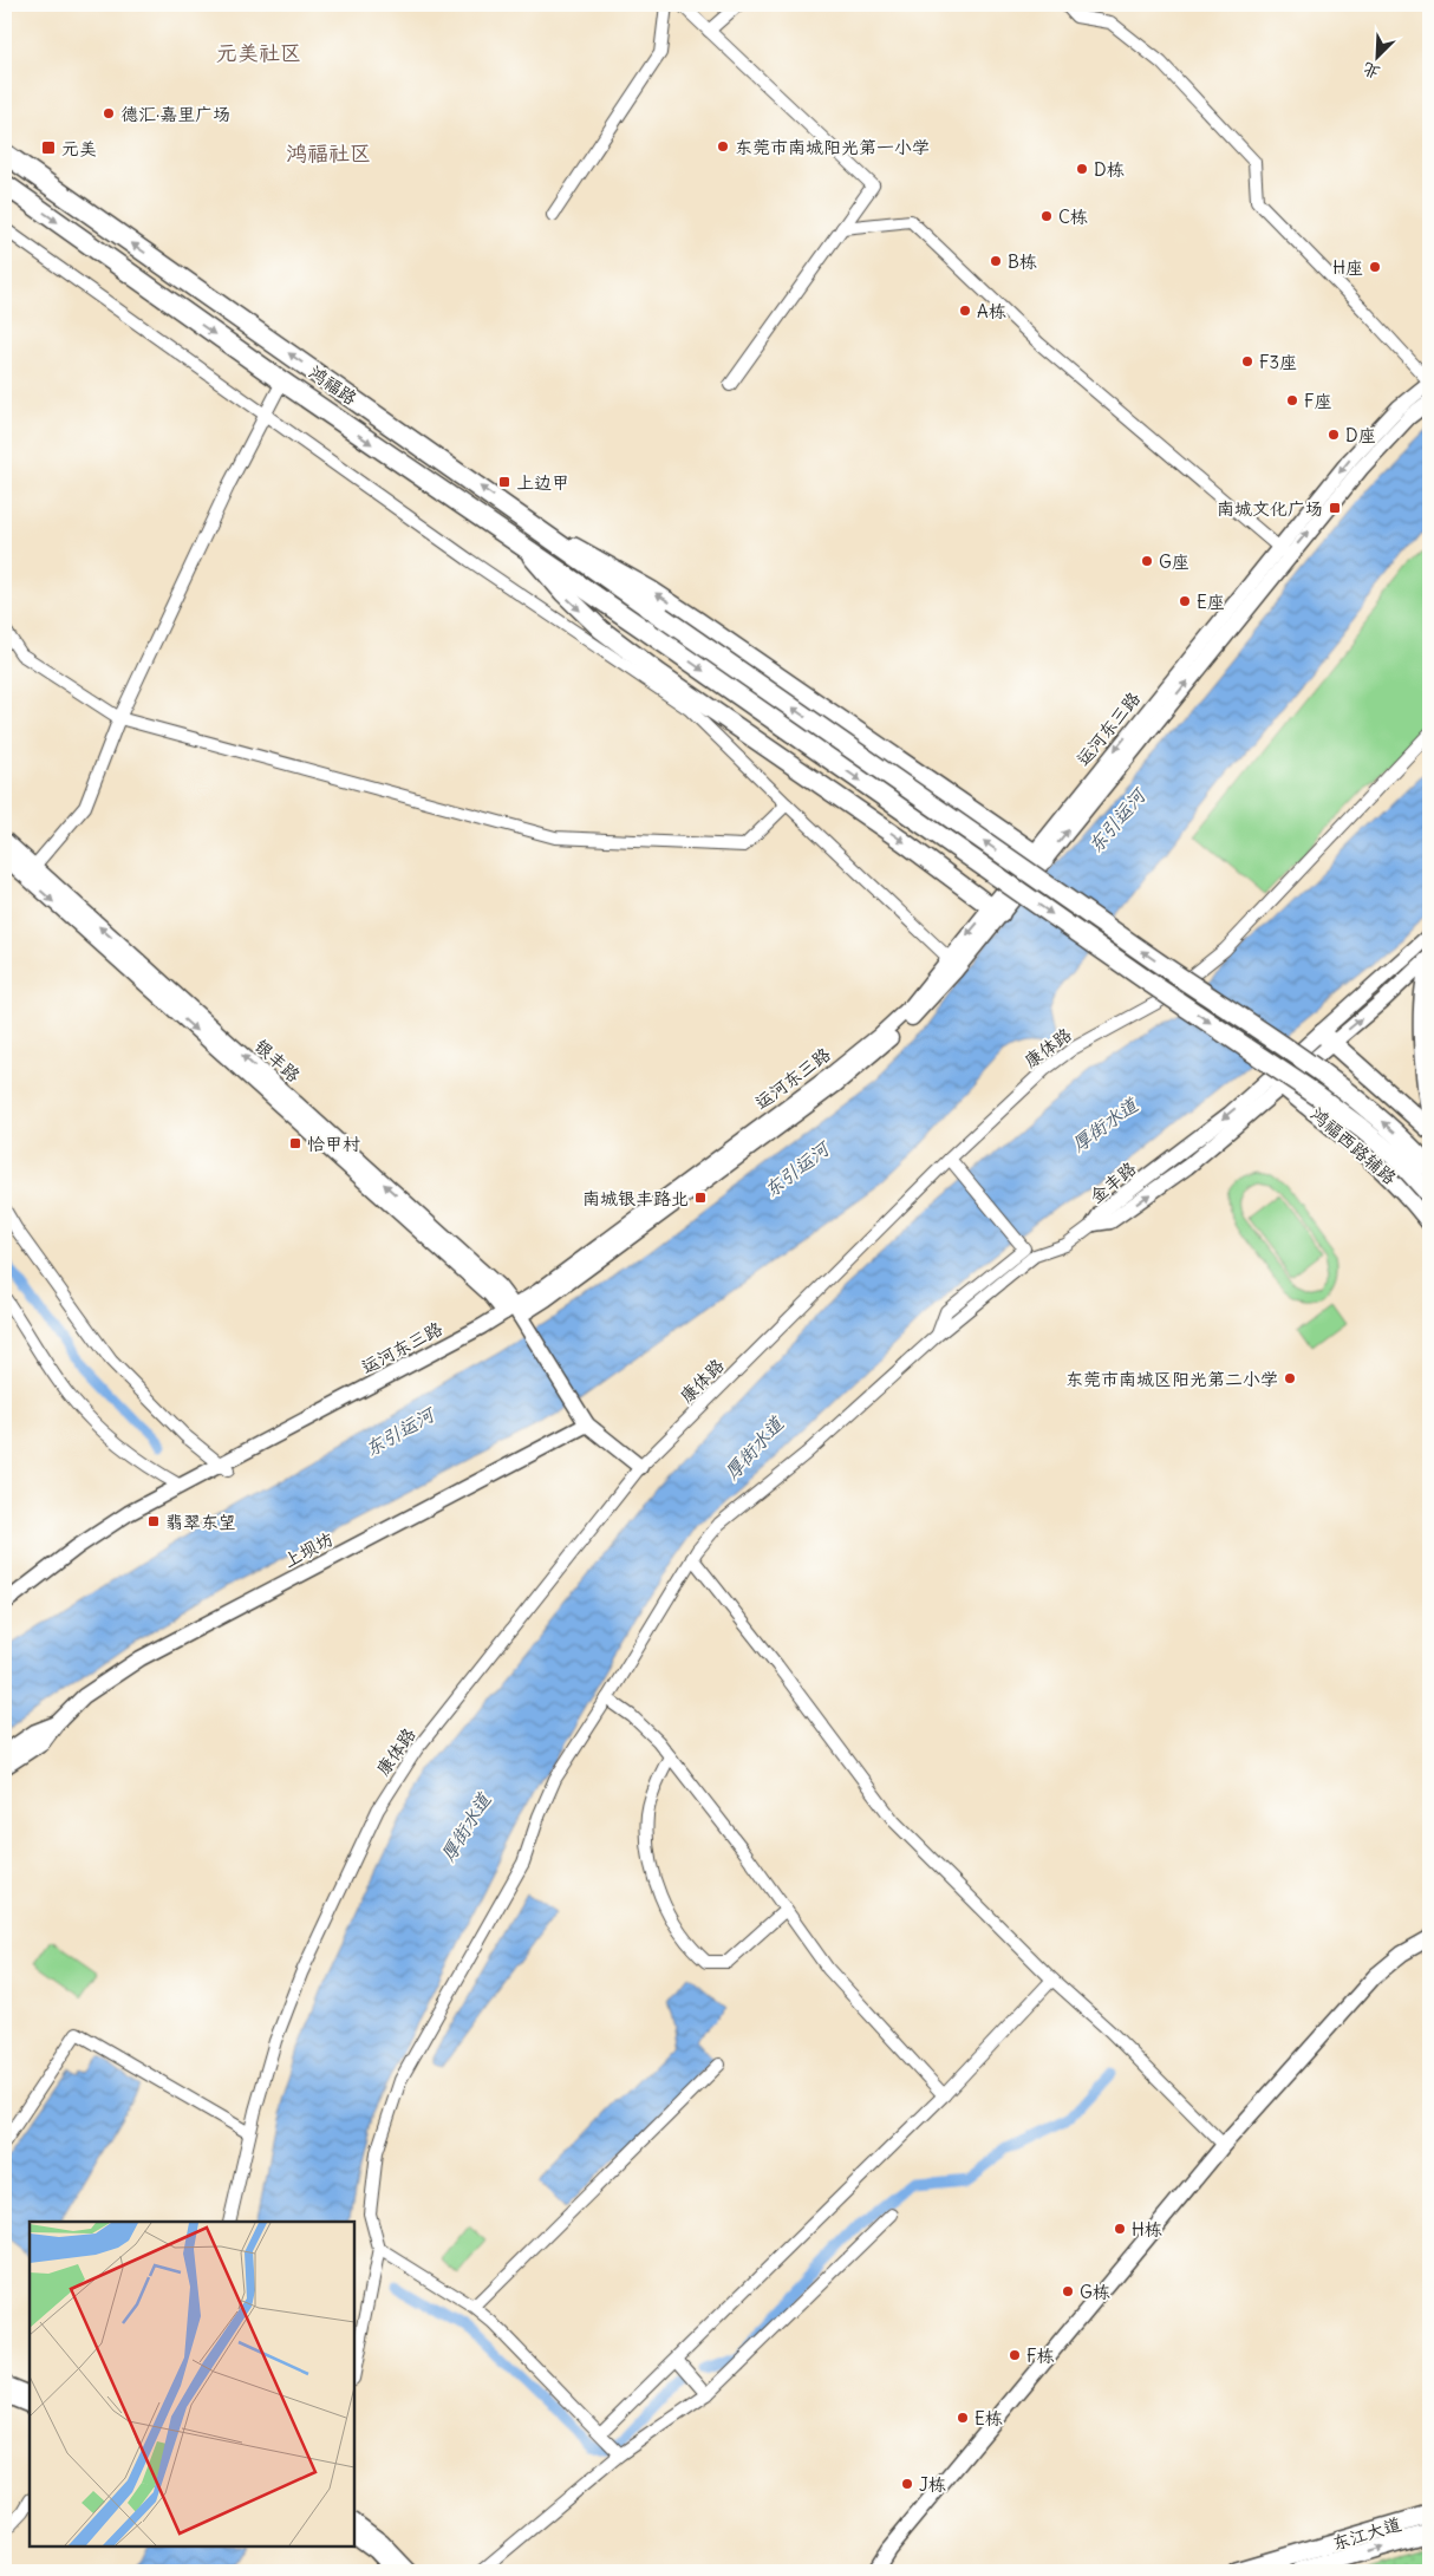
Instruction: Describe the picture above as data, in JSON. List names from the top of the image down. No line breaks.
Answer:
{"streets":{"main road":["鸿福路","鸿福西路辅路","东江大道"],"street":["运河东三路","康体路","银丰路","金丰路","上坝坊"]},"crossings":[["运河东三路","银丰路"],["康体路","银丰路"],["银丰路","上坝坊"],["鸿福西路辅路","金丰路"]],"districts":["元美社区","鸿福社区"],"water":["东引运河","厚街水道"],"places":{"other":["德汇·嘉里广场","东莞市南城阳光第一小学","D栋","C栋","B栋","H座","A栋","F3座","F座","D座","G座","E座","东莞市南城区阳光第二小学","H栋","G栋","F栋","E栋","J栋"],"transit":["元美","上边甲","南城文化广场","恰甲村","南城银丰路北","翡翠东望"]},"north":"bottom left"}
